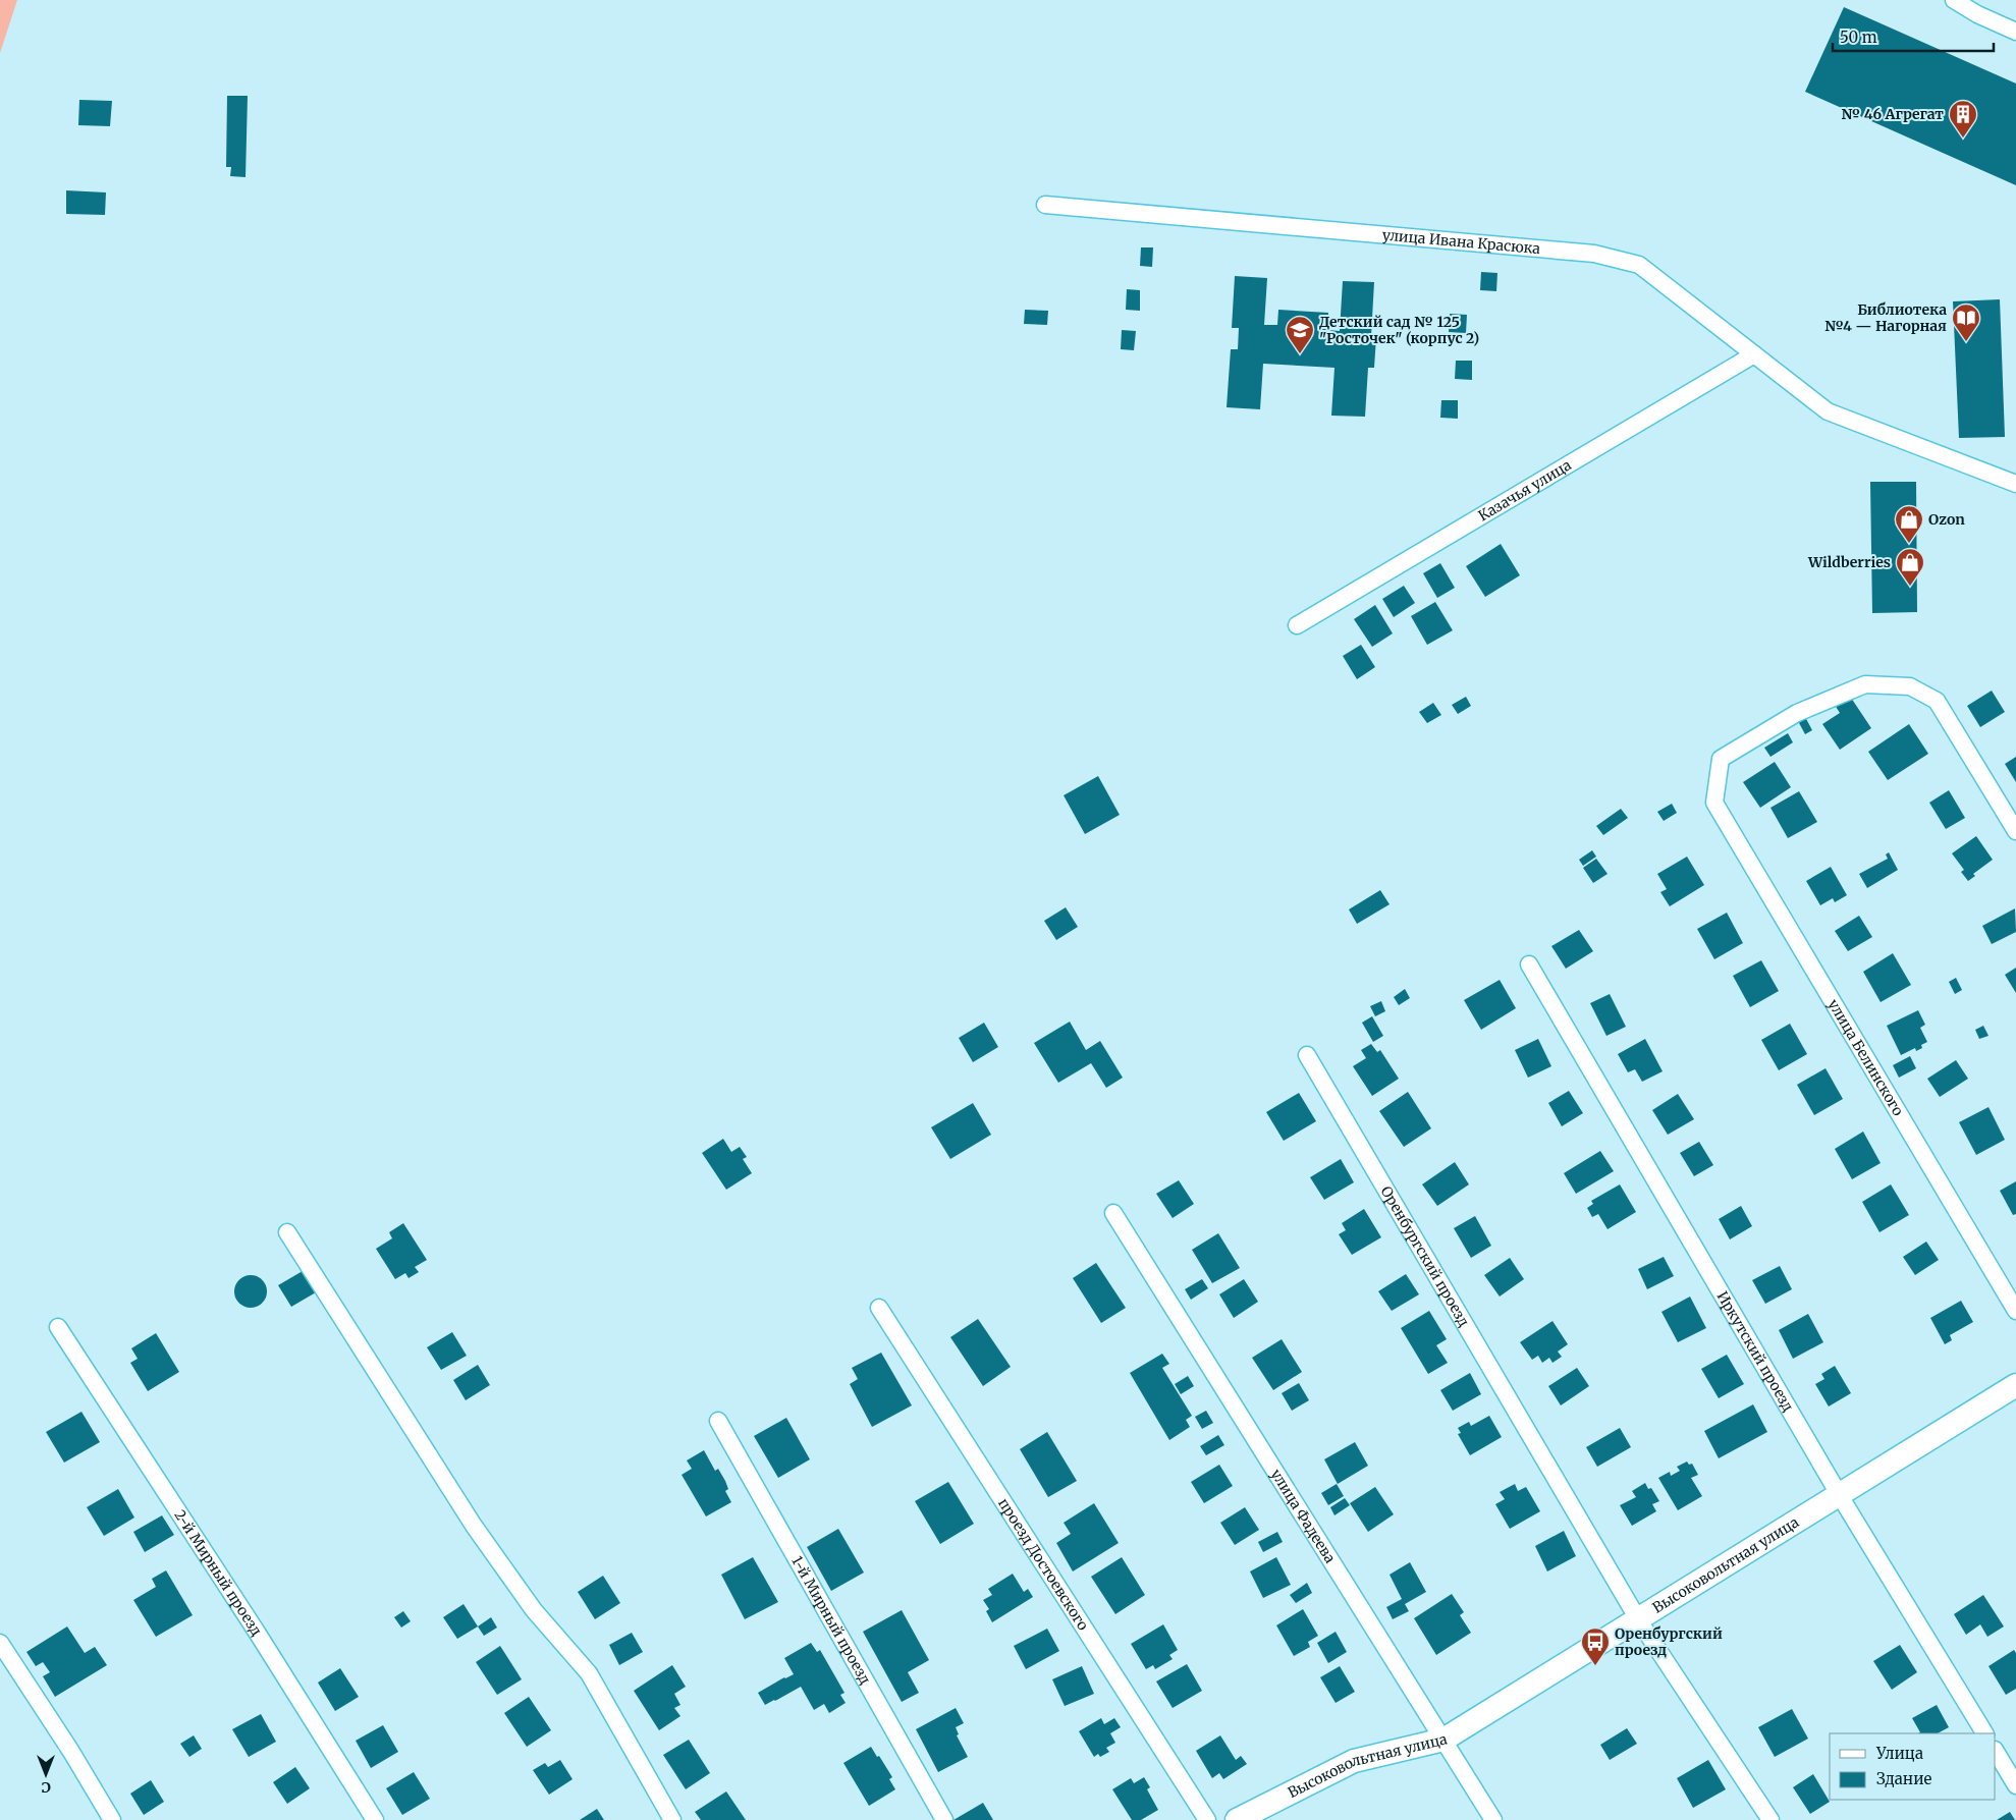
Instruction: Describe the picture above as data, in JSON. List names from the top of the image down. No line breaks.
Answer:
{"streets":{"street":["улица Ивана Красюка","Казачья улица","улица Белинского","Оренбургский проезд","Иркутский проезд","улица Фадеева","проезд Достоевского","Высоковольтная улица","2-й Мирный проезд","1-й Мирный проезд"]},"crossings":[["улица Ивана Красюка","Казачья улица"],["Оренбургский проезд","Высоковольтная улица"],["Иркутский проезд","Высоковольтная улица"],["улица Фадеева","Высоковольтная улица"]],"places":{"building":["№ 46 Агрегат"],"library":["Библиотека №4 — Нагорная"],"school or university":["Детский сад № 125 \"Росточек\" (корпус 2)"],"shop":["Ozon","Wildberries"],"bus stop":["Оренбургский проезд"]},"legend":["Улица","Здание"],"scale_bar":"50 m","north":"bottom"}
